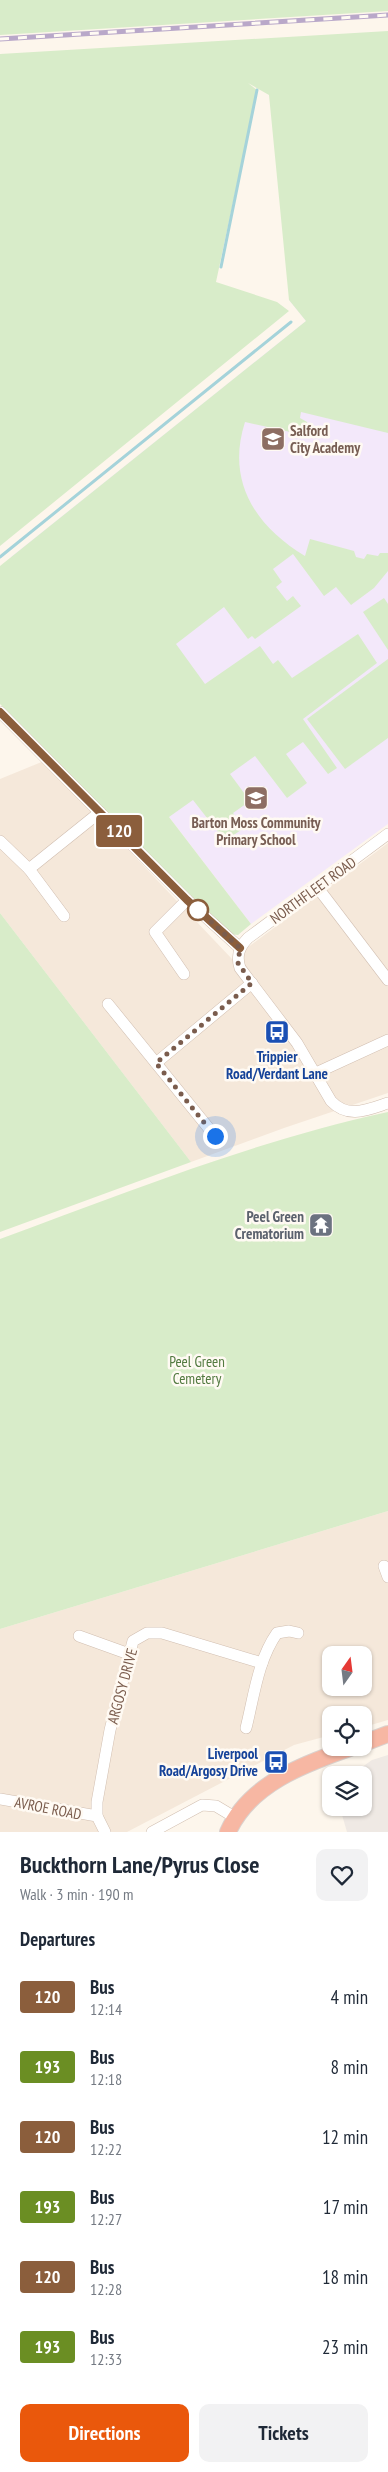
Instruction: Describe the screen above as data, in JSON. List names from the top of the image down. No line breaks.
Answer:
{"streets":{"street":["NORTHFLEET ROAD","ARGOSY DRIVE","AVROE ROAD"]},"crossings":[["ARGOSY DRIVE","AVROE ROAD"]],"parks":["Peel Green Cemetery"],"places":{"school or university":["Salford City Academy","Barton Moss Community Primary School"],"bus stop":["Trippier Road/Verdant Lane","Liverpool Road/Argosy Drive"],"temple":["Peel Green Crematorium"]},"lines":["bus line 120"],"north":"top","page":{"on_map":"120","heading":[["Buckthorn Lane/Pyrus Close","Walk · 3 min · 190 m"],"Departures"],"list":[{"mark":"120","name":"Bus","note":"12:14","value":"4 min"},{"mark":"193","name":"Bus","note":"12:18","value":"8 min"},{"mark":"120","name":"Bus","note":"12:22","value":"12 min"},{"mark":"193","name":"Bus","note":"12:27","value":"17 min"},{"mark":"120","name":"Bus","note":"12:28","value":"18 min"},{"mark":"193","name":"Bus","note":"12:33","value":"23 min"}],"buttons":["Directions","Tickets"]}}
